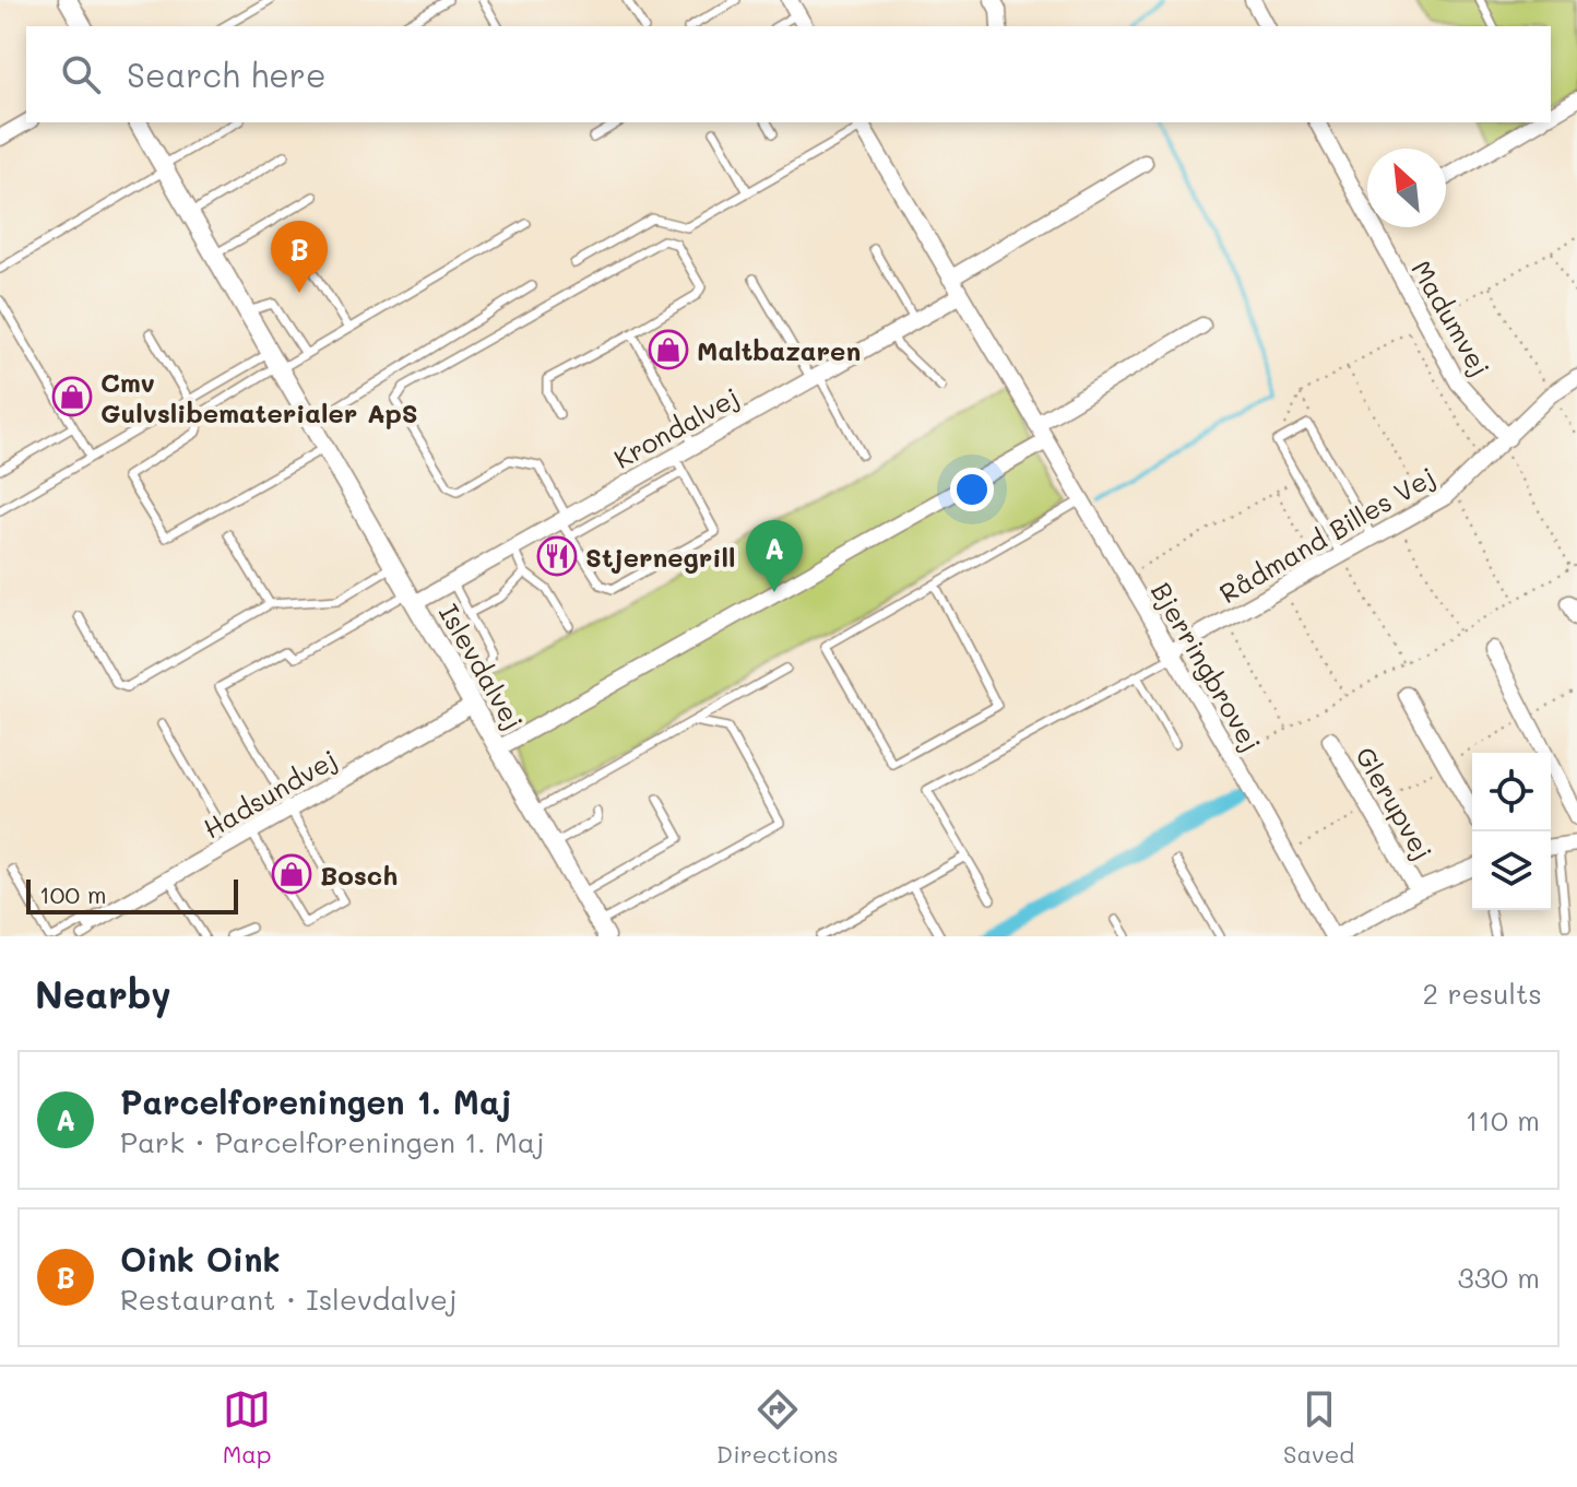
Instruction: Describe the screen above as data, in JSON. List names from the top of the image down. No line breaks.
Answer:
{"streets":{"street":["Madumvej","Krondalvej","Rådmand Billes Vej","Islevdalvej","Bjerringbrovej","Hadsundvej","Glerupvej"]},"crossings":[["Madumvej","Rådmand Billes Vej"],["Krondalvej","Islevdalvej"],["Krondalvej","Bjerringbrovej"],["Rådmand Billes Vej","Bjerringbrovej"],["Islevdalvej","Hadsundvej"],["Bjerringbrovej","Glerupvej"]],"places":{"shop":["Maltbazaren","Cmv Gulvslibematerialer ApS","Bosch"],"restaurant":["Stjernegrill"]},"scale_bar":"100 m","north":"top left","page":{"search":"Search here","pins":["B","A"],"scale":"100 m","heading":["Nearby","2 results"],"list":[{"mark":"A","name":"Parcelforeningen 1. Maj","note":"Park · Parcelforeningen 1. Maj","value":"110 m"},{"mark":"B","name":"Oink Oink","note":"Restaurant · Islevdalvej","value":"330 m"}],"nav":["Map","Directions","Saved"]}}
